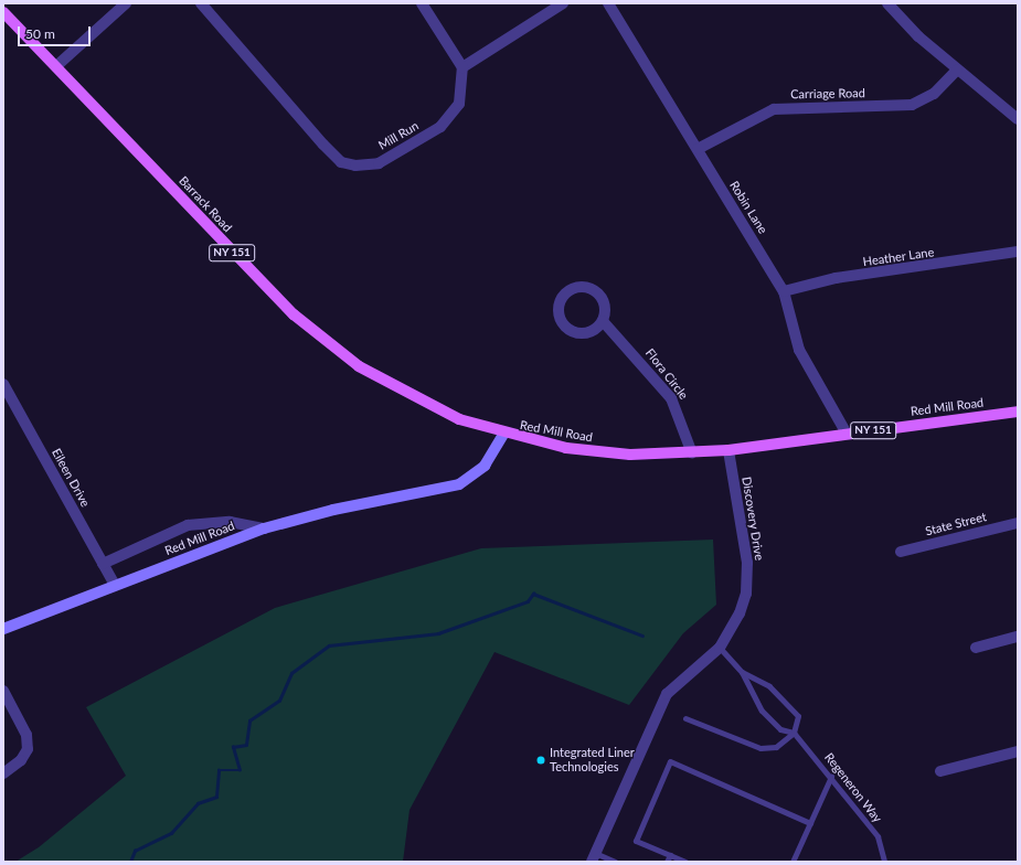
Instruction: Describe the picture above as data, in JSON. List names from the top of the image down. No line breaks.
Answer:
{"streets":{"main road":["Barrack Road","NY 151","Red Mill Road"],"street":["Carriage Road","Mill Run","Robin Lane","Heather Lane","Flora Circle","Eileen Drive","Discovery Drive","State Street"],"lane":["Regeneron Way"]},"crossings":[["Carriage Road","Robin Lane"],["Barrack Road","Red Mill Road"],["Robin Lane","Heather Lane"],["Robin Lane","Red Mill Road"],["Flora Circle","Red Mill Road"],["Red Mill Road","Eileen Drive"],["Red Mill Road","Discovery Drive"],["Discovery Drive","Regeneron Way"]],"places":["Integrated Liner Technologies"],"scale_bar":"50 m"}
